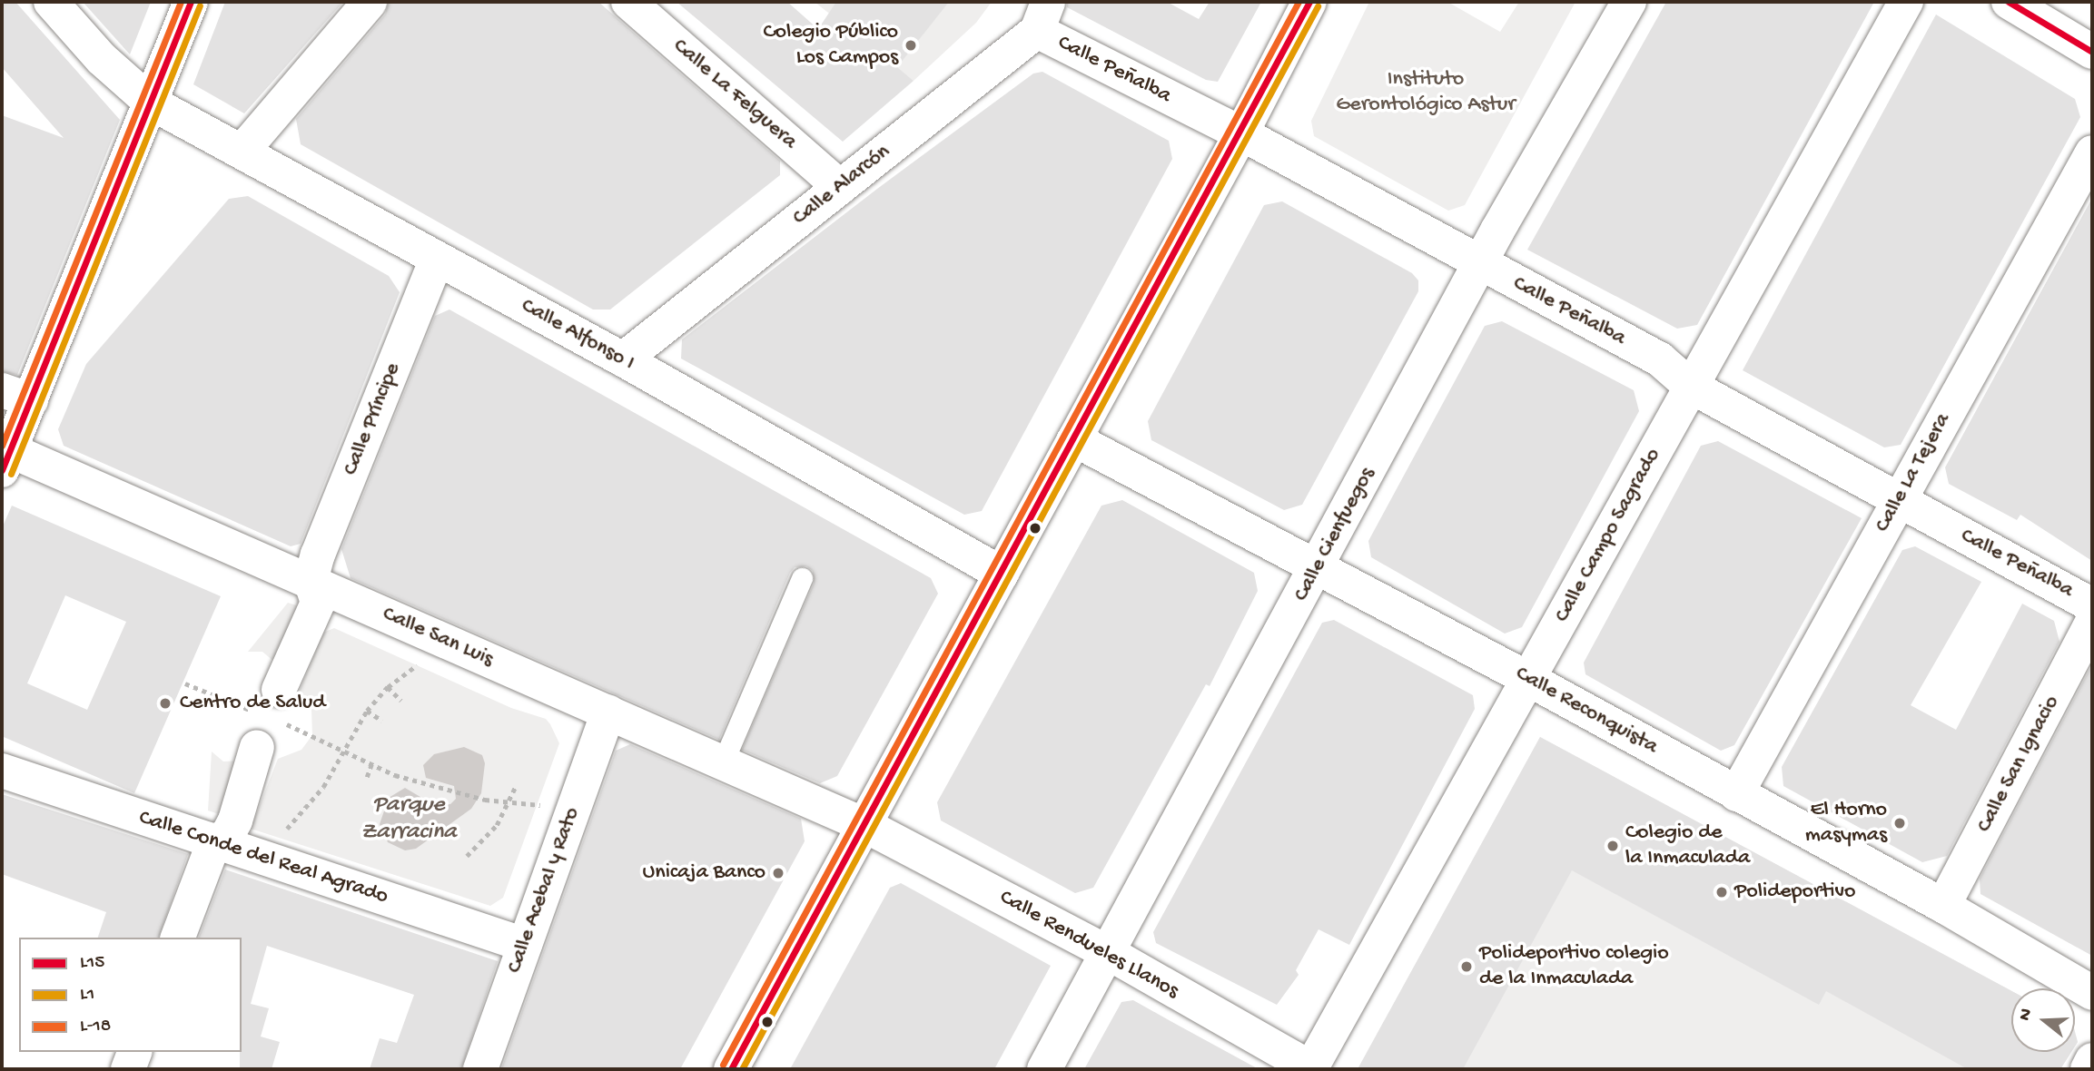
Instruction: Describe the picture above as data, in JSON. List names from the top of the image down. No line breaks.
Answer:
{"streets":{"street":["Calle Peñalba","Calle La Felguera","Calle Alarcón","Calle Alfonso I","Calle Príncipe","Calle La Tejera","Calle Cienfuegos","Calle Campo Sagrado","Calle San Luis","Calle Reconquista","Calle San Ignacio","Calle Conde del Real Agrado","Calle Acebal y Rato","Calle Rendueles Llanos"]},"crossings":[["Calle Peñalba","Calle Alarcón"],["Calle Peñalba","Calle La Tejera"],["Calle Peñalba","Calle Cienfuegos"],["Calle Peñalba","Calle Campo Sagrado"],["Calle La Felguera","Calle Alarcón"],["Calle Alarcón","Calle Alfonso I"],["Calle Alfonso I","Calle Príncipe"],["Calle Príncipe","Calle San Luis"],["Calle La Tejera","Calle Reconquista"],["Calle Cienfuegos","Calle Reconquista"],["Calle Cienfuegos","Calle Rendueles Llanos"],["Calle Campo Sagrado","Calle Reconquista"],["Calle Campo Sagrado","Calle Rendueles Llanos"],["Calle San Luis","Calle Acebal y Rato"],["Calle San Luis","Calle Rendueles Llanos"],["Calle Reconquista","Calle San Ignacio"],["Calle Conde del Real Agrado","Calle Acebal y Rato"]],"water":["Parque Zarracina"],"parks":["Instituto Gerontológico Astur"],"places":["Colegio Público Los Campos","Centro de Salud","El Horno masymas","Colegio de la Inmaculada","Unicaja Banco","Polideportivo","Polideportivo colegio de la Inmaculada"],"lines":["transit line L15","transit line L-18","transit line L1"],"legend":["L15","L1","L-18"],"north":"left"}
